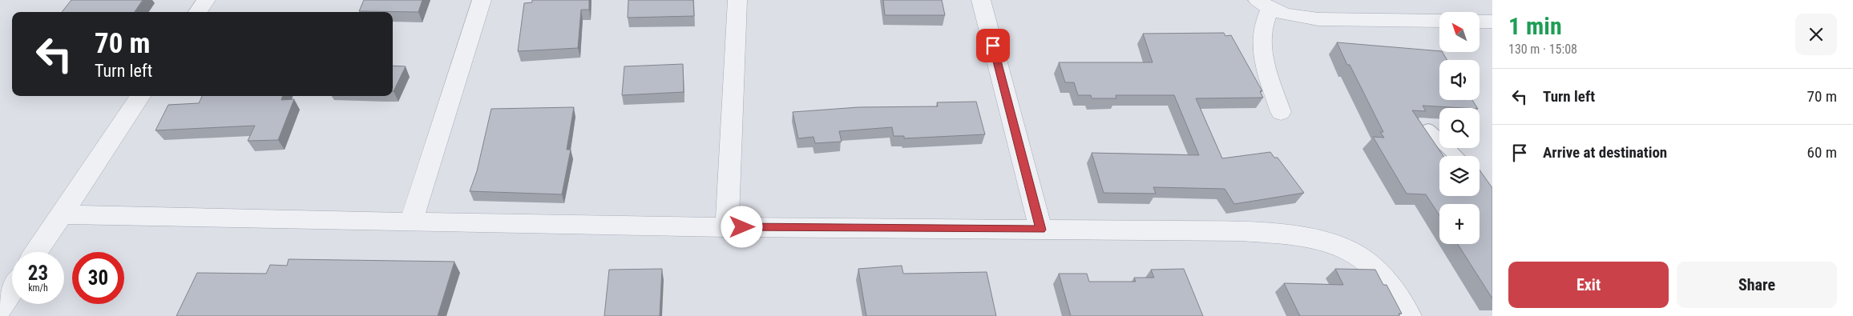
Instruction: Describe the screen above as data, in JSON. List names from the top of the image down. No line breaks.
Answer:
{"north":"top left","page":{"heading":["1 min","130 m · 15:08"],"map_buttons":"+","turn":["70 m","Turn left"],"list":[{"name":"Turn left","value":"70 m"},{"name":"Arrive at destination","value":"60 m"}],"speed":"23 km/h","limit":"30","buttons":["Exit","Share"]}}
